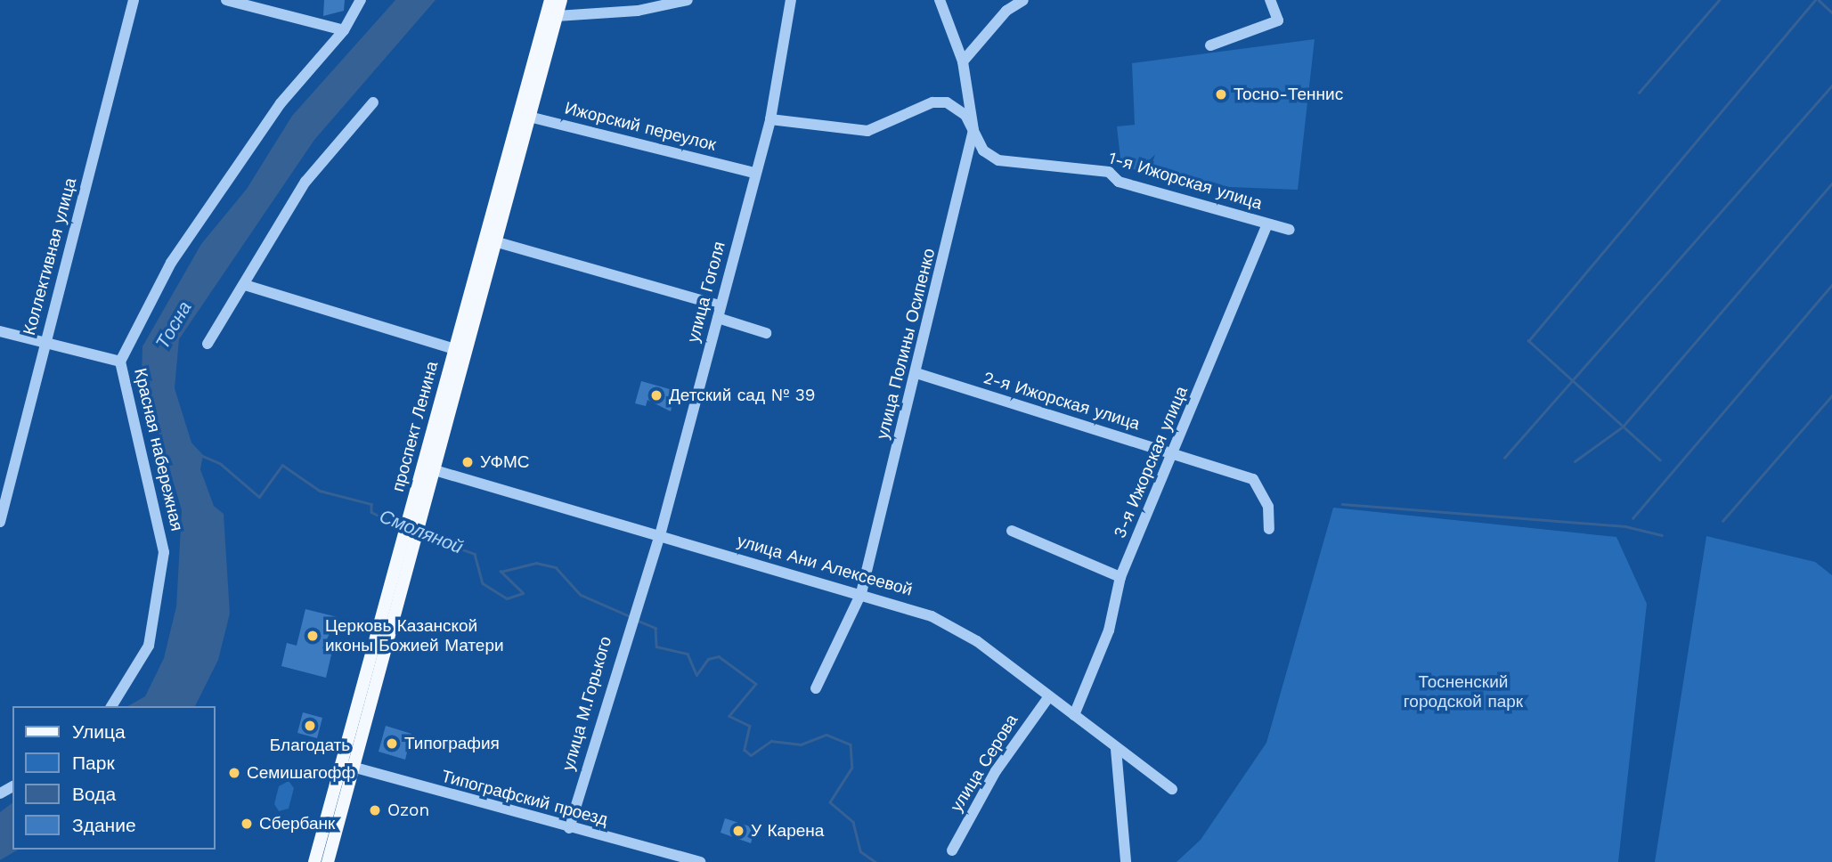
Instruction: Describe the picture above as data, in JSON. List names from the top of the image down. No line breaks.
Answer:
{"streets":{"main road":["проспект Ленина"],"street":["Ижорский переулок","1-я Ижорская улица","Коллективная улица","улица Гоголя","улица Полины Осипенко","2-я Ижорская улица","Красная набережная","3-я Ижорская улица","улица Ани Алексеевой","улица М.Горького","улица Серова","Типографский проезд"]},"crossings":[["Ижорский переулок","улица Гоголя"],["Ижорский переулок","проспект Ленина"],["1-я Ижорская улица","улица Гоголя"],["1-я Ижорская улица","улица Полины Осипенко"],["1-я Ижорская улица","3-я Ижорская улица"],["улица Гоголя","улица Ани Алексеевой"],["улица Гоголя","улица М.Горького"],["улица Полины Осипенко","2-я Ижорская улица"],["улица Полины Осипенко","улица Ани Алексеевой"],["2-я Ижорская улица","3-я Ижорская улица"],["проспект Ленина","улица Ани Алексеевой"],["проспект Ленина","Типографский проезд"],["3-я Ижорская улица","улица Ани Алексеевой"],["улица Ани Алексеевой","улица Серова"],["улица М.Горького","Типографский проезд"]],"water":["Тосна","Смоляной"],"parks":["Тосненский городской парк"],"places":["Тосно-Теннис","Детский сад № 39","УФМС","Церковь Казанской иконы Божией Матери","Благодать","Типография","Семишагофф","Ozon","Сбербанк","У Карена"],"legend":["Улица","Парк","Вода","Здание"]}
